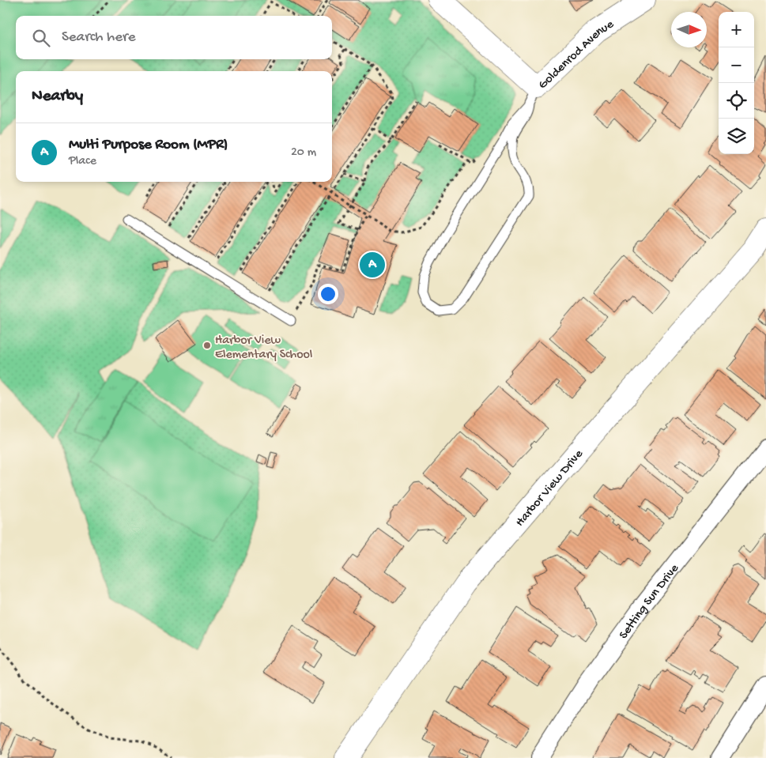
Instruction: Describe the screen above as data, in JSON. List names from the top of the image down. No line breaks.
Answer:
{"streets":{"street":["Goldenrod Avenue","Harbor View Drive","Setting Sun Drive"]},"places":["Harbor View Elementary School"],"north":"right","page":{"map_buttons":["+","−"],"search":"Search here","heading":"Nearby","list":[{"mark":"A","name":"Multi Purpose Room (MPR)","note":"Place","value":"20 m"}],"pins":"A"}}
